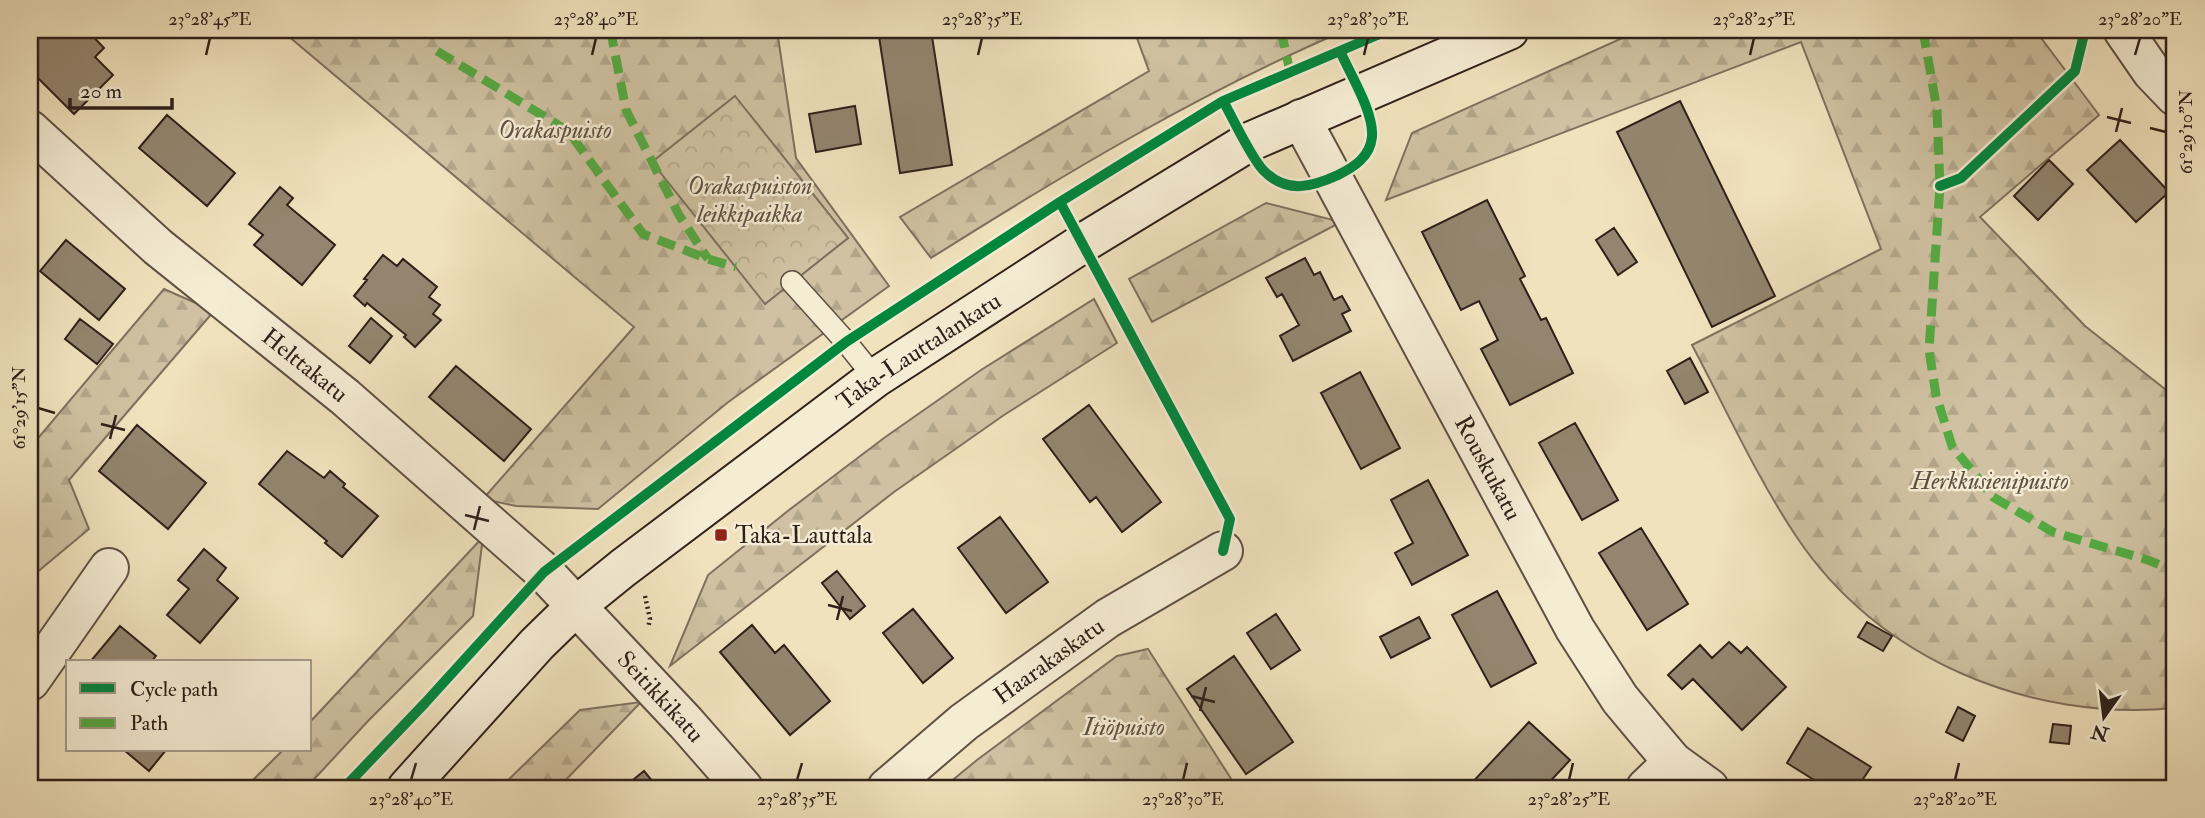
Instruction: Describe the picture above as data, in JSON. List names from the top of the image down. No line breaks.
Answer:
{"streets":{"street":["Taka-Lauttalankatu","Helttakatu","Rouskukatu","Haarakaskatu","Seitikkikatu"]},"crossings":[["Taka-Lauttalankatu","Helttakatu"],["Taka-Lauttalankatu","Rouskukatu"],["Taka-Lauttalankatu","Seitikkikatu"],["Helttakatu","Seitikkikatu"]],"parks":["Orakaspuisto","Orakaspuiston leikkipaikka","Herkkusienipuisto","Itiöpuisto"],"places":{"transit":["Taka-Lauttala"]},"legend":["Cycle path","Path"],"scale_bar":"20 m","north":"bottom","coordinates":["23°28'45\"E","23°28'40\"E","23°28'35\"E","23°28'30\"E","23°28'25\"E","23°28'20\"E","61°29'10\"N","61°29'15\"N"]}
